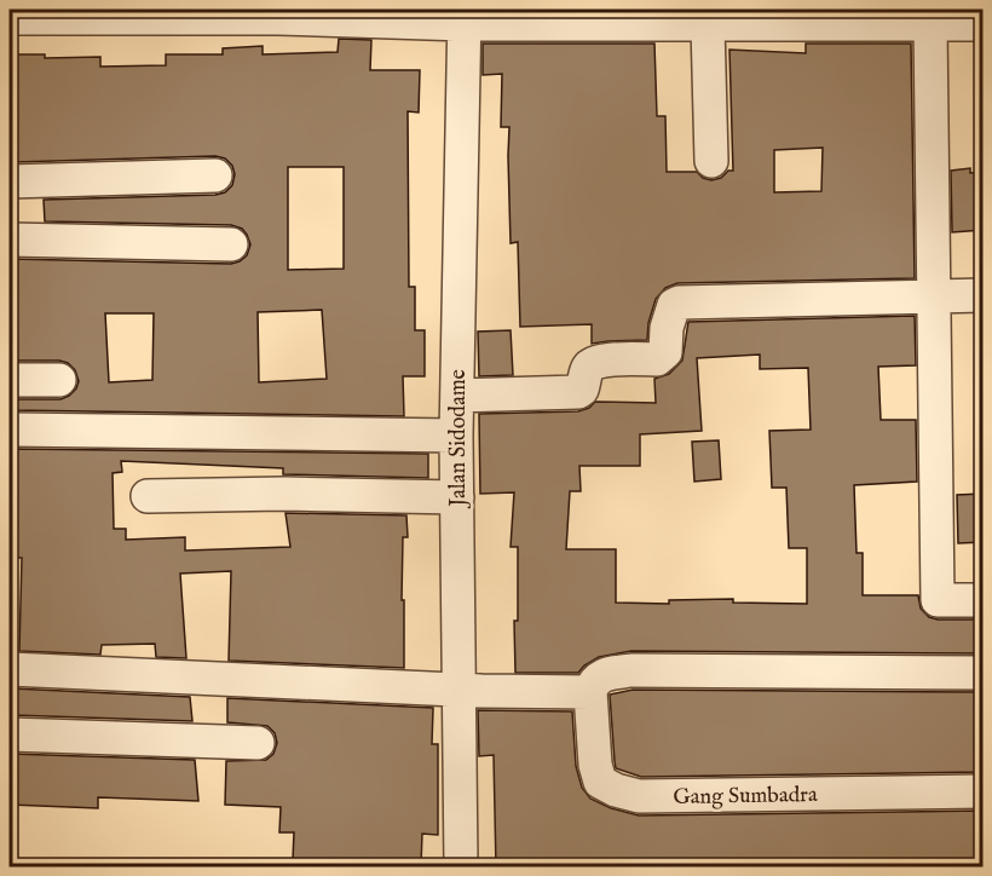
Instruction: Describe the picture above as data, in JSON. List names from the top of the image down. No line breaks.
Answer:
{"streets":{"street":["Jalan Sidodame","Gang Sumbadra"]}}
